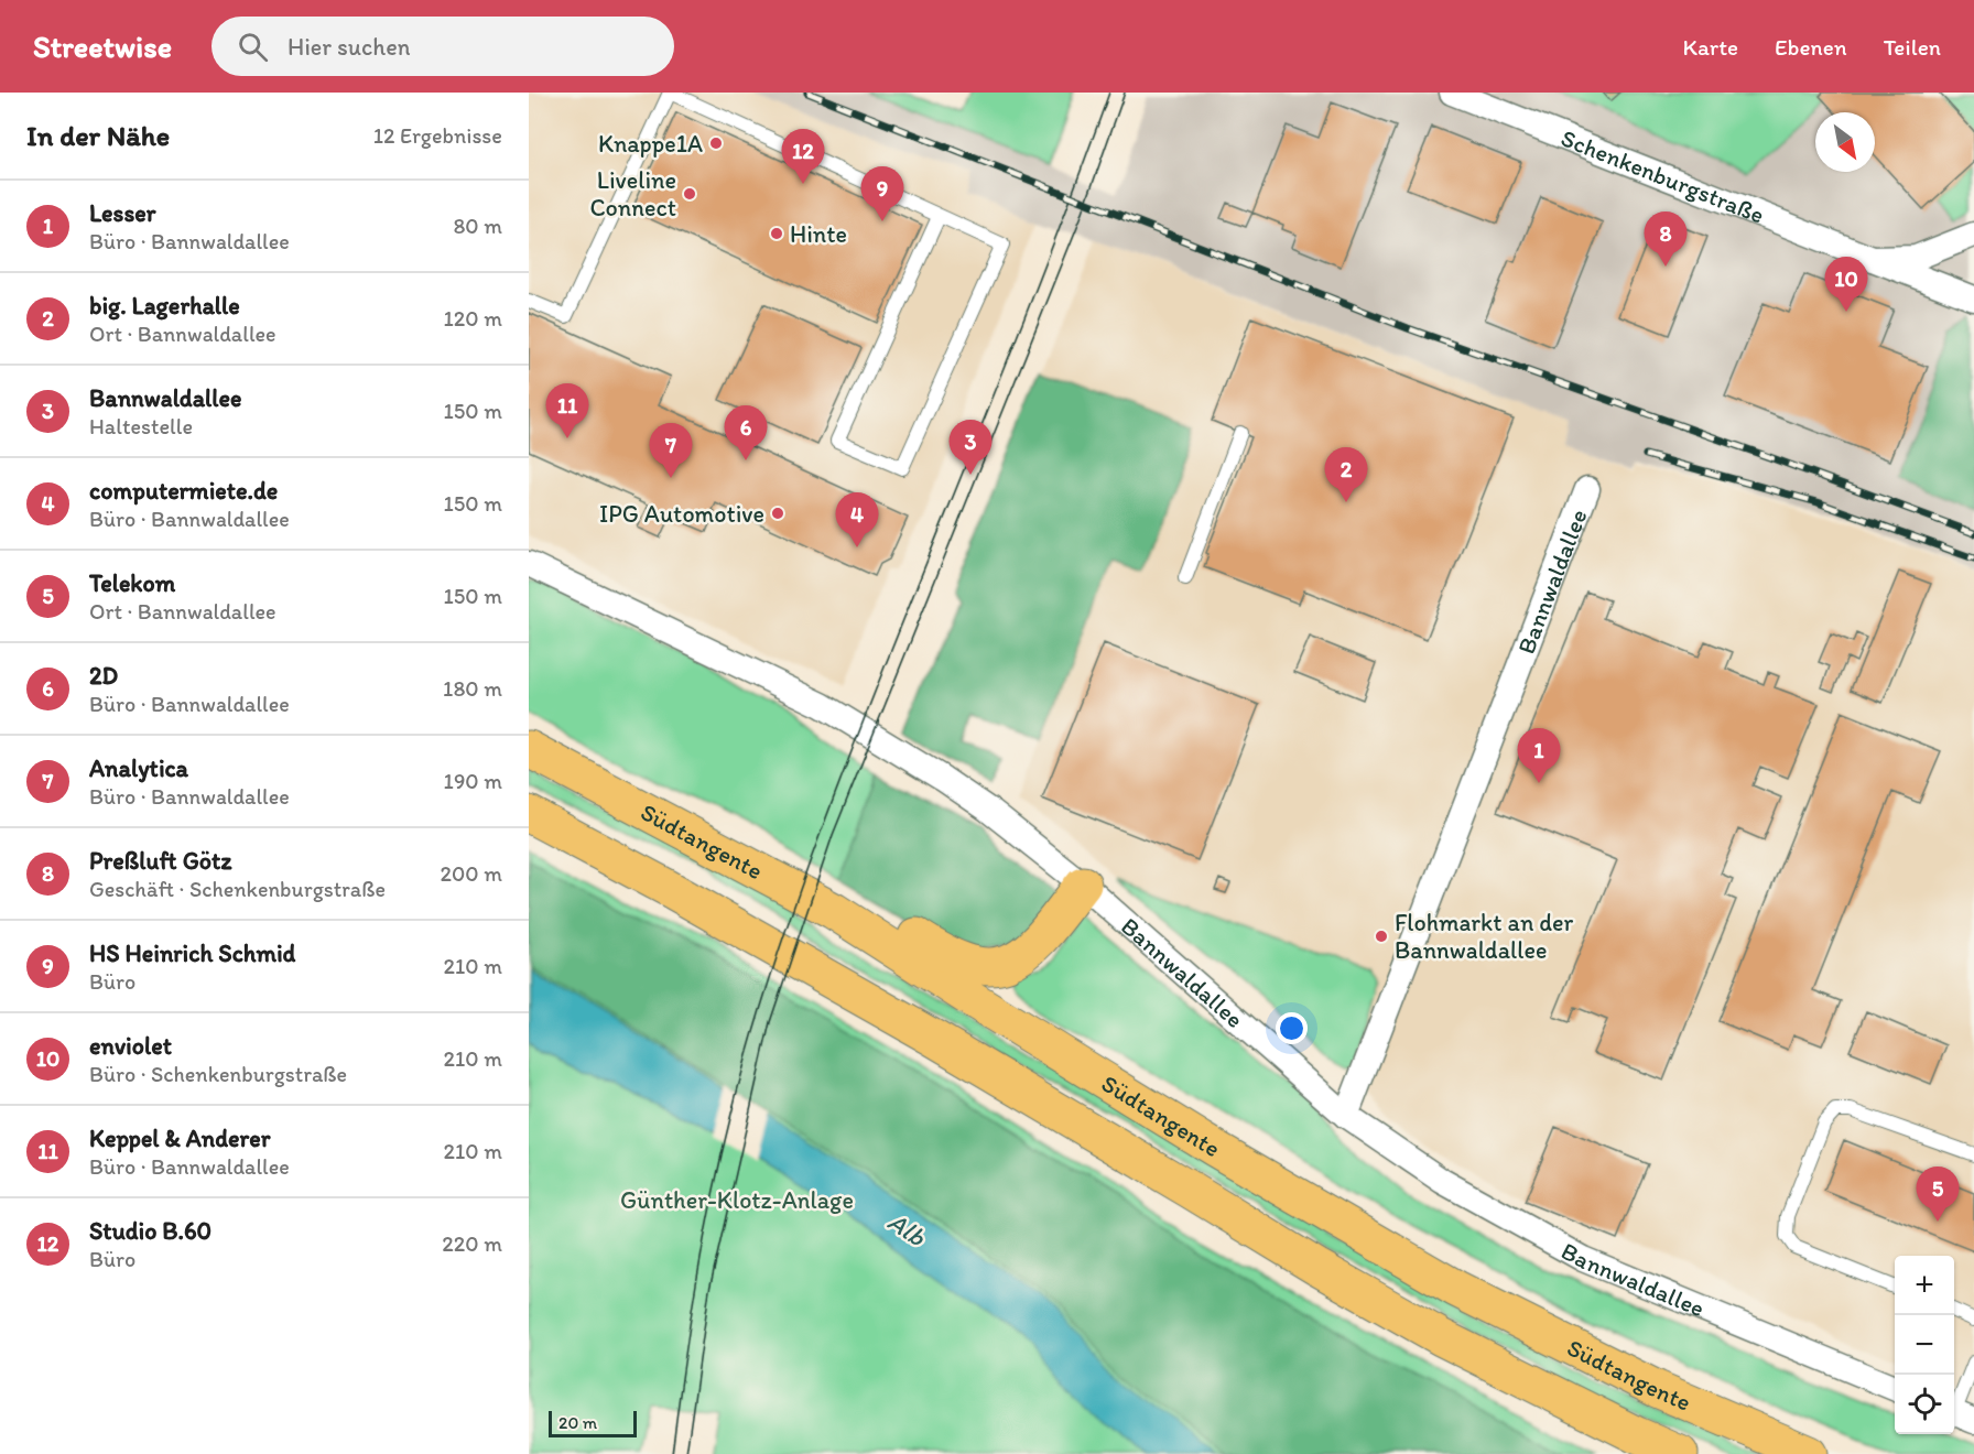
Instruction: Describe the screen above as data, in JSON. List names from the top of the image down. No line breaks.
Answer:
{"streets":{"highway":["Südtangente"],"street":["Schenkenburgstraße","Bannwaldallee"]},"water":["Alb"],"parks":["Günther-Klotz-Anlage"],"places":["Knappe1A","Liveline Connect","Hinte","IPG Automotive","Flohmarkt an der Bannwaldallee"],"scale_bar":"20 m","north":"bottom right","page":{"header":"Streetwise","search":"Hier suchen","nav":["Karte","Ebenen","Teilen"],"heading":["In der Nähe","12 Ergebnisse"],"pins":["12","9","8","10","11","6","3","7","2","4","1","5"],"list":[{"mark":"1","name":"Lesser","note":"Büro · Bannwaldallee","value":"80 m"},{"mark":"2","name":"big. Lagerhalle","note":"Ort · Bannwaldallee","value":"120 m"},{"mark":"3","name":"Bannwaldallee","note":"Haltestelle","value":"150 m"},{"mark":"4","name":"computermiete.de","note":"Büro · Bannwaldallee","value":"150 m"},{"mark":"5","name":"Telekom","note":"Ort · Bannwaldallee","value":"150 m"},{"mark":"6","name":"2D","note":"Büro · Bannwaldallee","value":"180 m"},{"mark":"7","name":"Analytica","note":"Büro · Bannwaldallee","value":"190 m"},{"mark":"8","name":"Preßluft Götz","note":"Geschäft · Schenkenburgstraße","value":"200 m"},{"mark":"9","name":"HS Heinrich Schmid","note":"Büro","value":"210 m"},{"mark":"10","name":"enviolet","note":"Büro · Schenkenburgstraße","value":"210 m"},{"mark":"11","name":"Keppel & Anderer","note":"Büro · Bannwaldallee","value":"210 m"},{"mark":"12","name":"Studio B.60","note":"Büro","value":"220 m"}],"map_buttons":["+","−"],"scale":"20 m"}}
